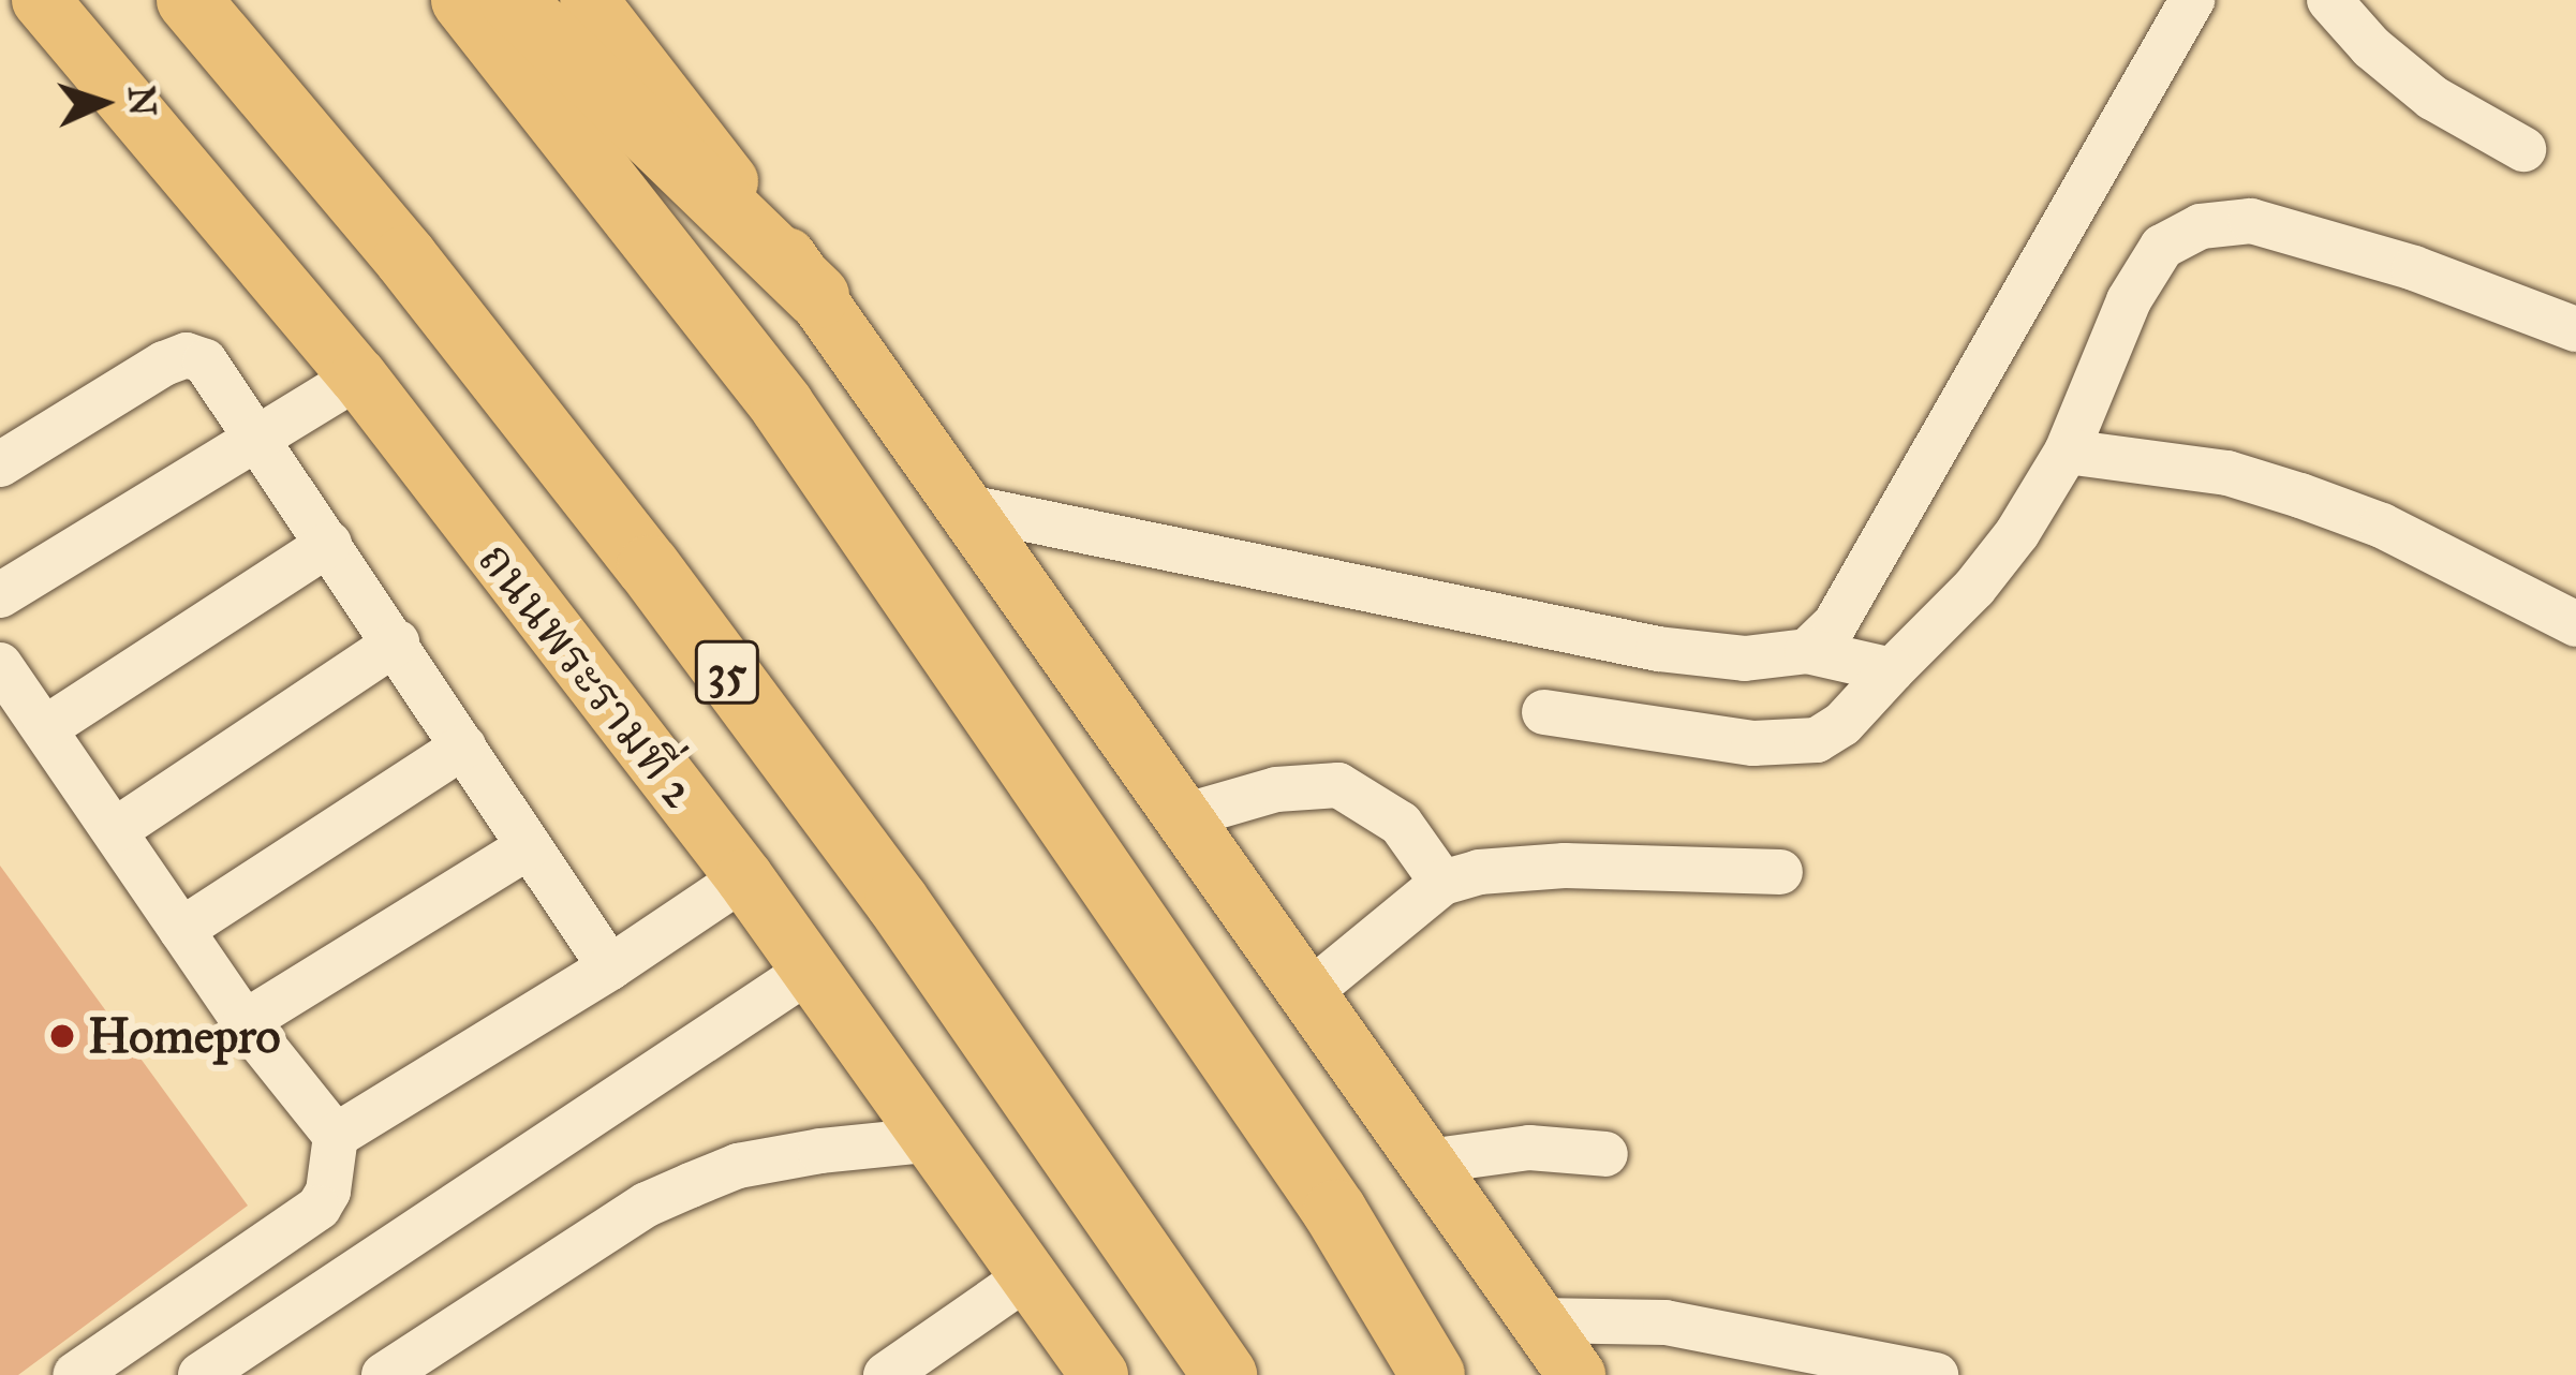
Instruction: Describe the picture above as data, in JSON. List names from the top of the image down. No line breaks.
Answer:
{"streets":{"highway":["35"],"main road":["ถนนพระรามที่ 2"]},"places":["Homepro"],"north":"right"}
